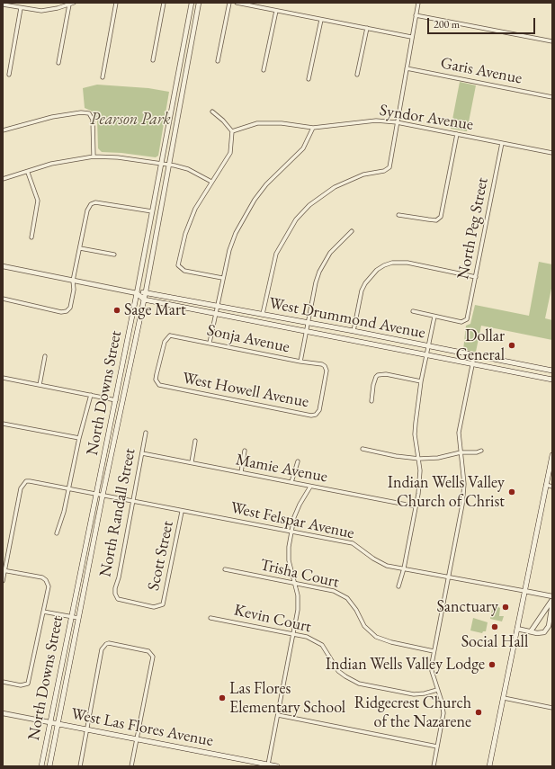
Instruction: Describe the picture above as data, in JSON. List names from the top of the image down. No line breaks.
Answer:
{"streets":{"main road":["West Drummond Avenue","North Downs Street","West Las Flores Avenue"],"street":["Garis Avenue","Syndor Avenue","North Peg Street","Sonja Avenue","West Howell Avenue","Mamie Avenue","North Randall Street","West Felspar Avenue","Scott Street","Trisha Court","Kevin Court"]},"crossings":[["Syndor Avenue","North Peg Street"],["West Drummond Avenue","North Downs Street"],["Sonja Avenue","West Howell Avenue"],["North Downs Street","West Felspar Avenue"],["North Downs Street","West Las Flores Avenue"],["Mamie Avenue","North Randall Street"],["North Randall Street","West Felspar Avenue"],["North Randall Street","Scott Street"],["West Felspar Avenue","Scott Street"]],"parks":["Pearson Park"],"places":["Sage Mart","Dollar General","Indian Wells Valley Church of Christ","Sanctuary","Social Hall","Indian Wells Valley Lodge","Las Flores Elementary School","Ridgecrest Church of the Nazarene"],"scale_bar":"200 m"}
